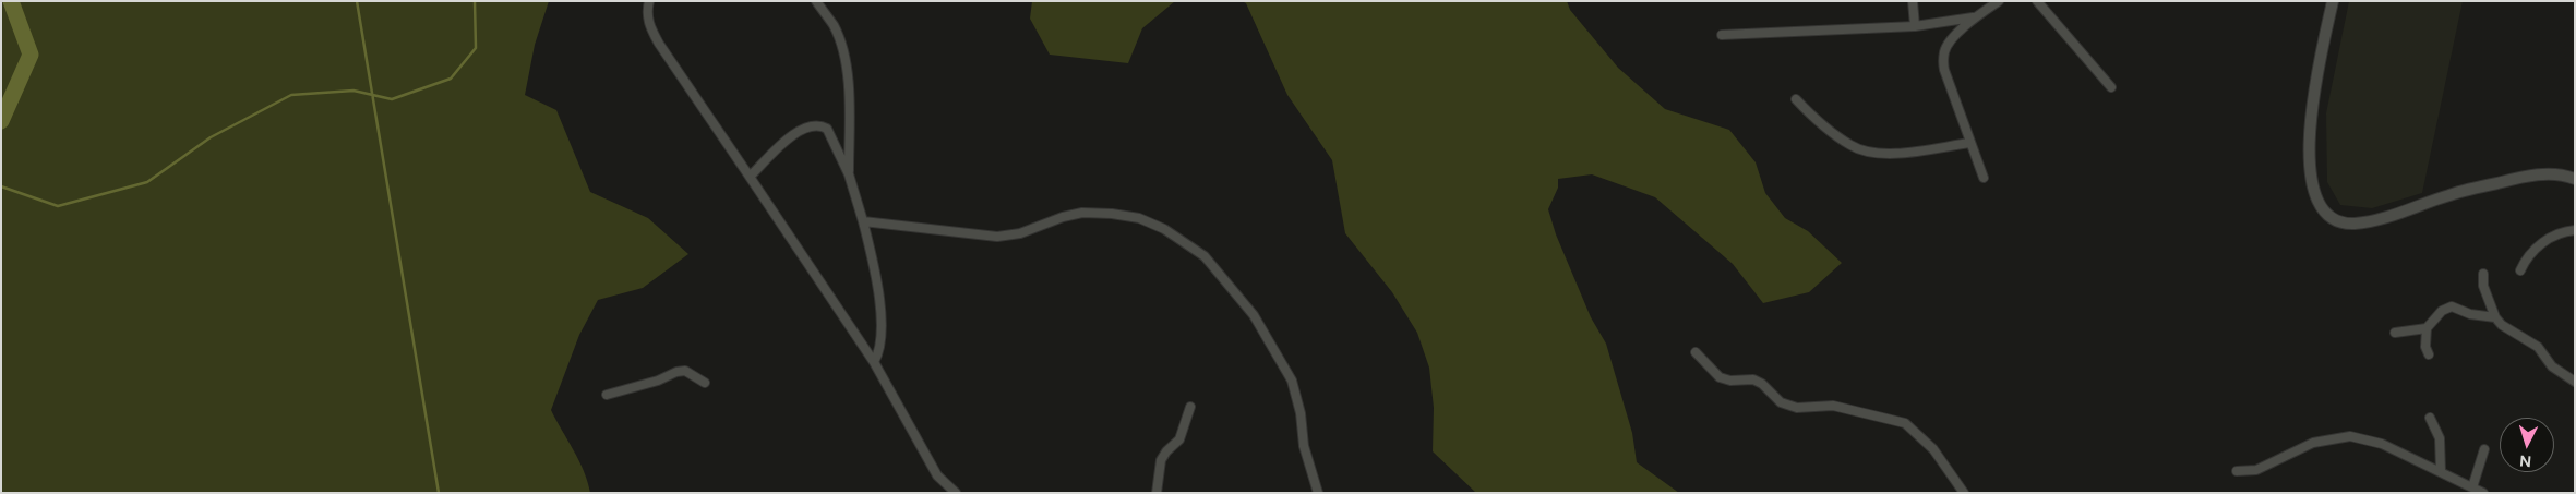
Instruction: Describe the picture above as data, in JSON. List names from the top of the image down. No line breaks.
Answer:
{"north":"bottom"}
